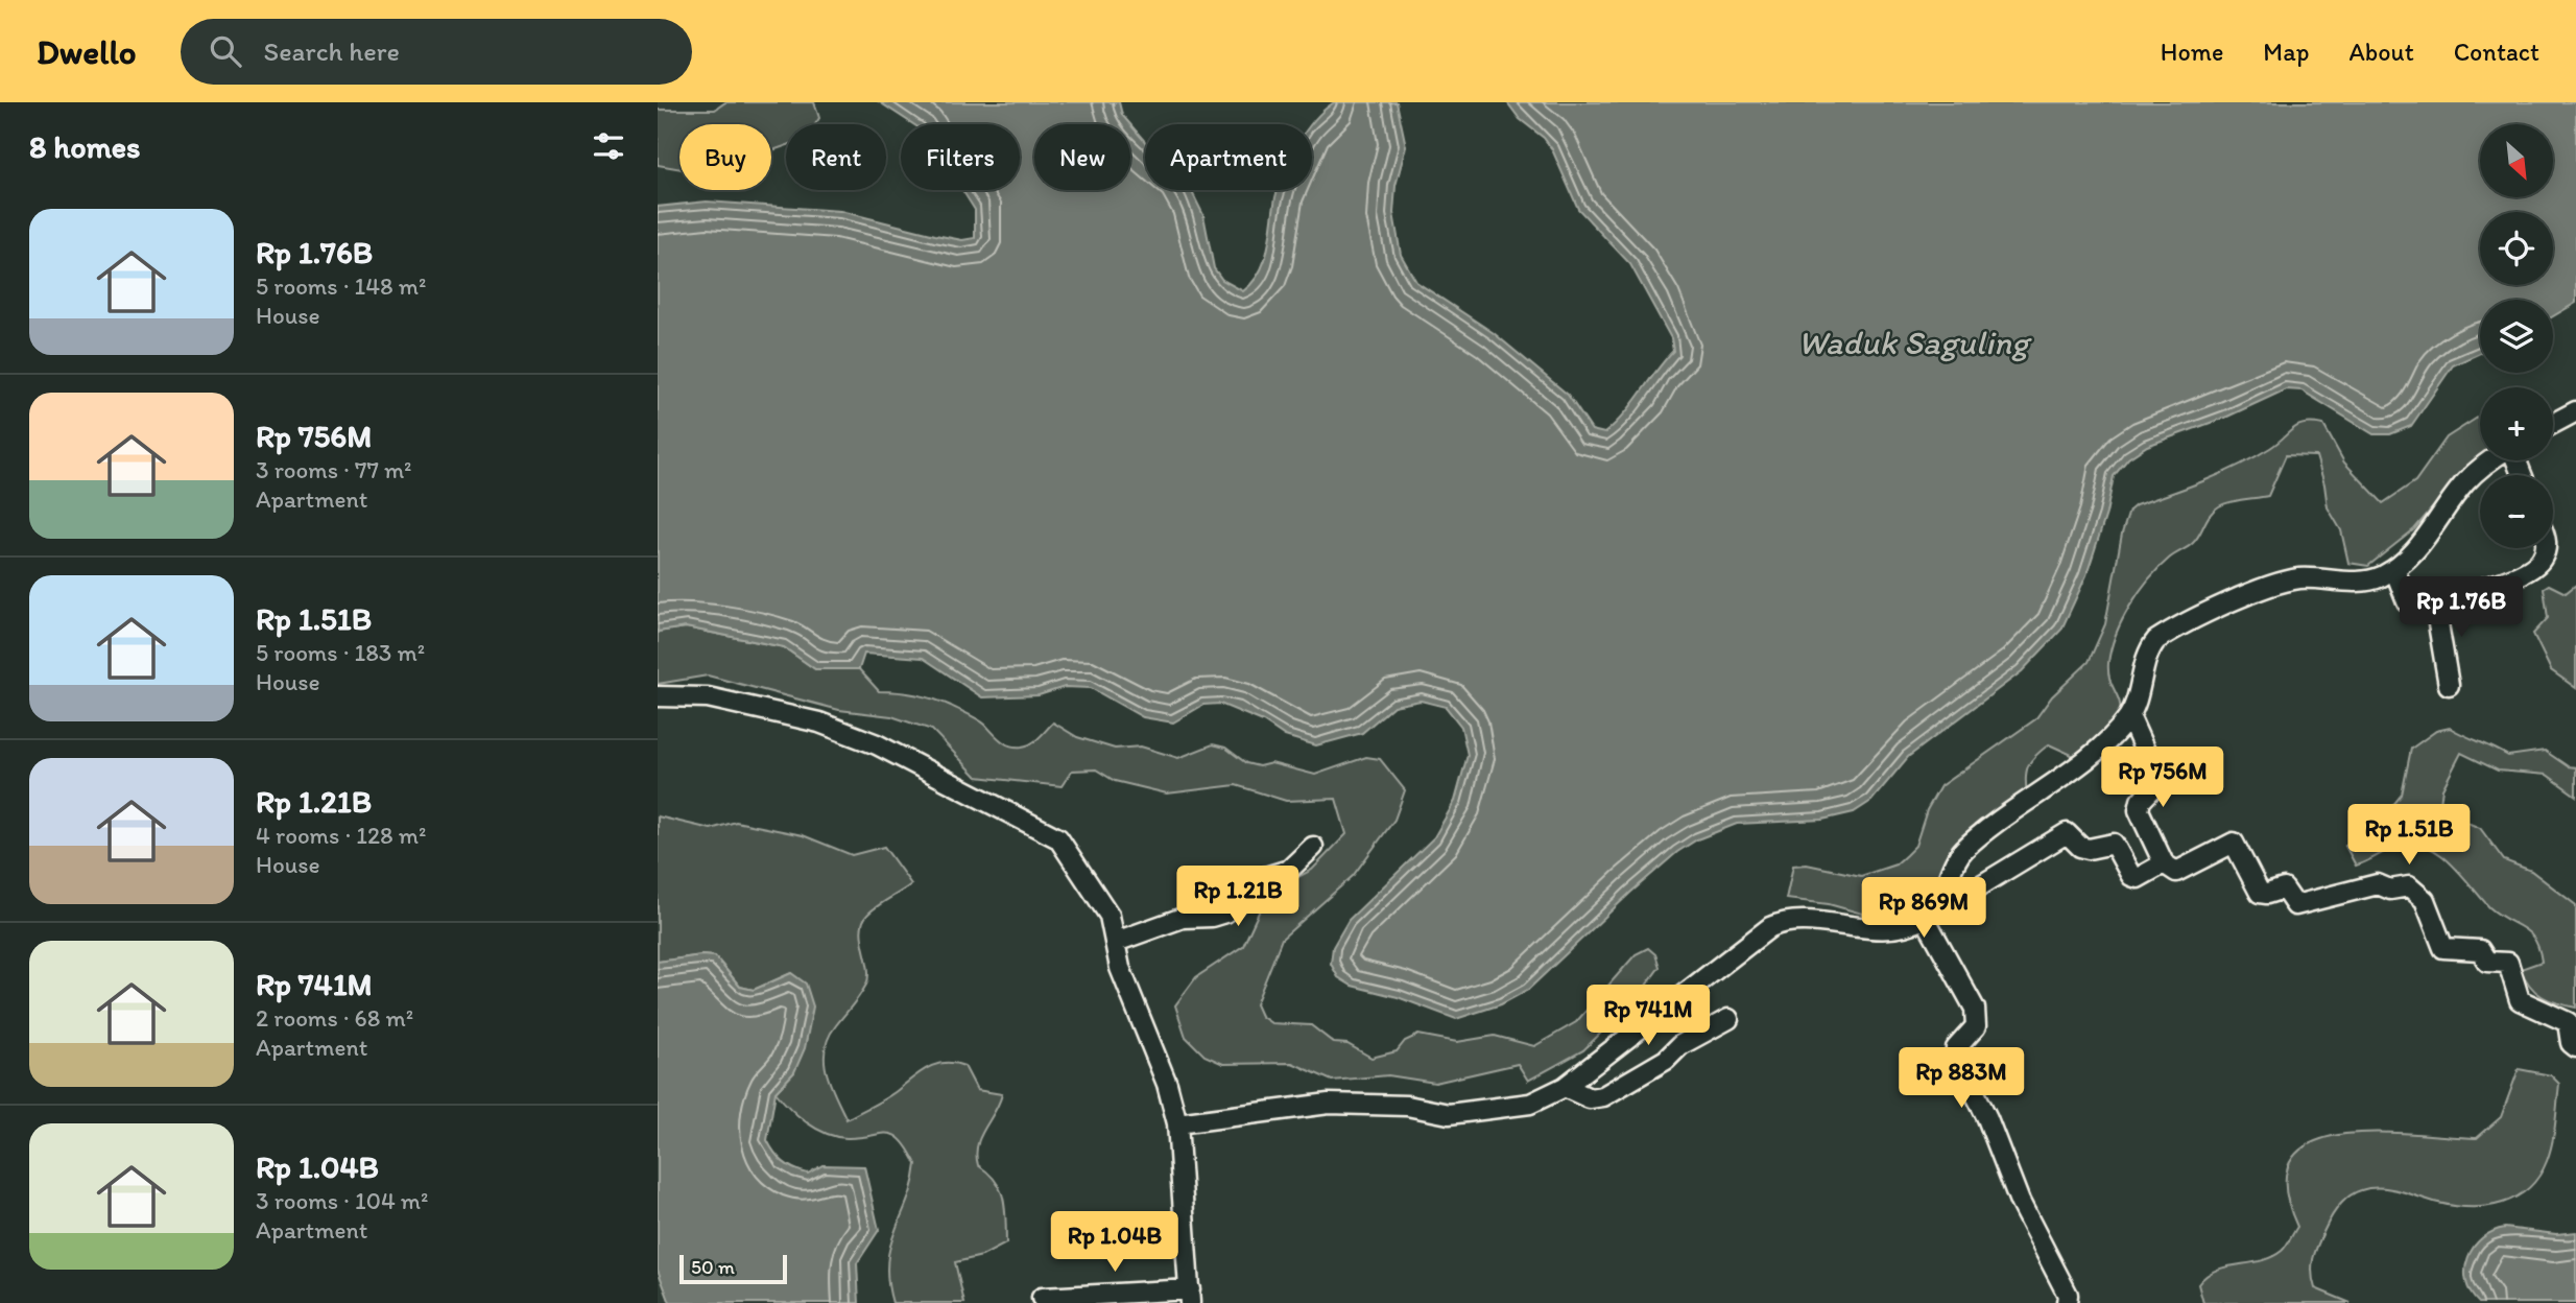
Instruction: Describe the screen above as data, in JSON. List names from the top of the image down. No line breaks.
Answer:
{"water":["Waduk Saguling"],"scale_bar":"50 m","north":"bottom right","page":{"header":"Dwello","search":"Search here","nav":["Home","Map","About","Contact"],"heading":"8 homes","map_buttons":["+","−"],"chip":["Buy","Rent","Filters","New","Apartment"],"list":[{"name":"Rp 1.76B","note":"5 rooms · 148 m² · House"},{"name":"Rp 756M","note":"3 rooms · 77 m² · Apartment"},{"name":"Rp 1.51B","note":"5 rooms · 183 m² · House"},{"name":"Rp 1.21B","note":"4 rooms · 128 m² · House"},{"name":"Rp 741M","note":"2 rooms · 68 m² · Apartment"},{"name":"Rp 1.04B","note":"3 rooms · 104 m² · Apartment"}],"price":["Rp 1.76B","Rp 756M","Rp 1.51B","Rp 1.21B","Rp 869M","Rp 741M","Rp 883M","Rp 1.04B"],"scale":"50 m"}}
